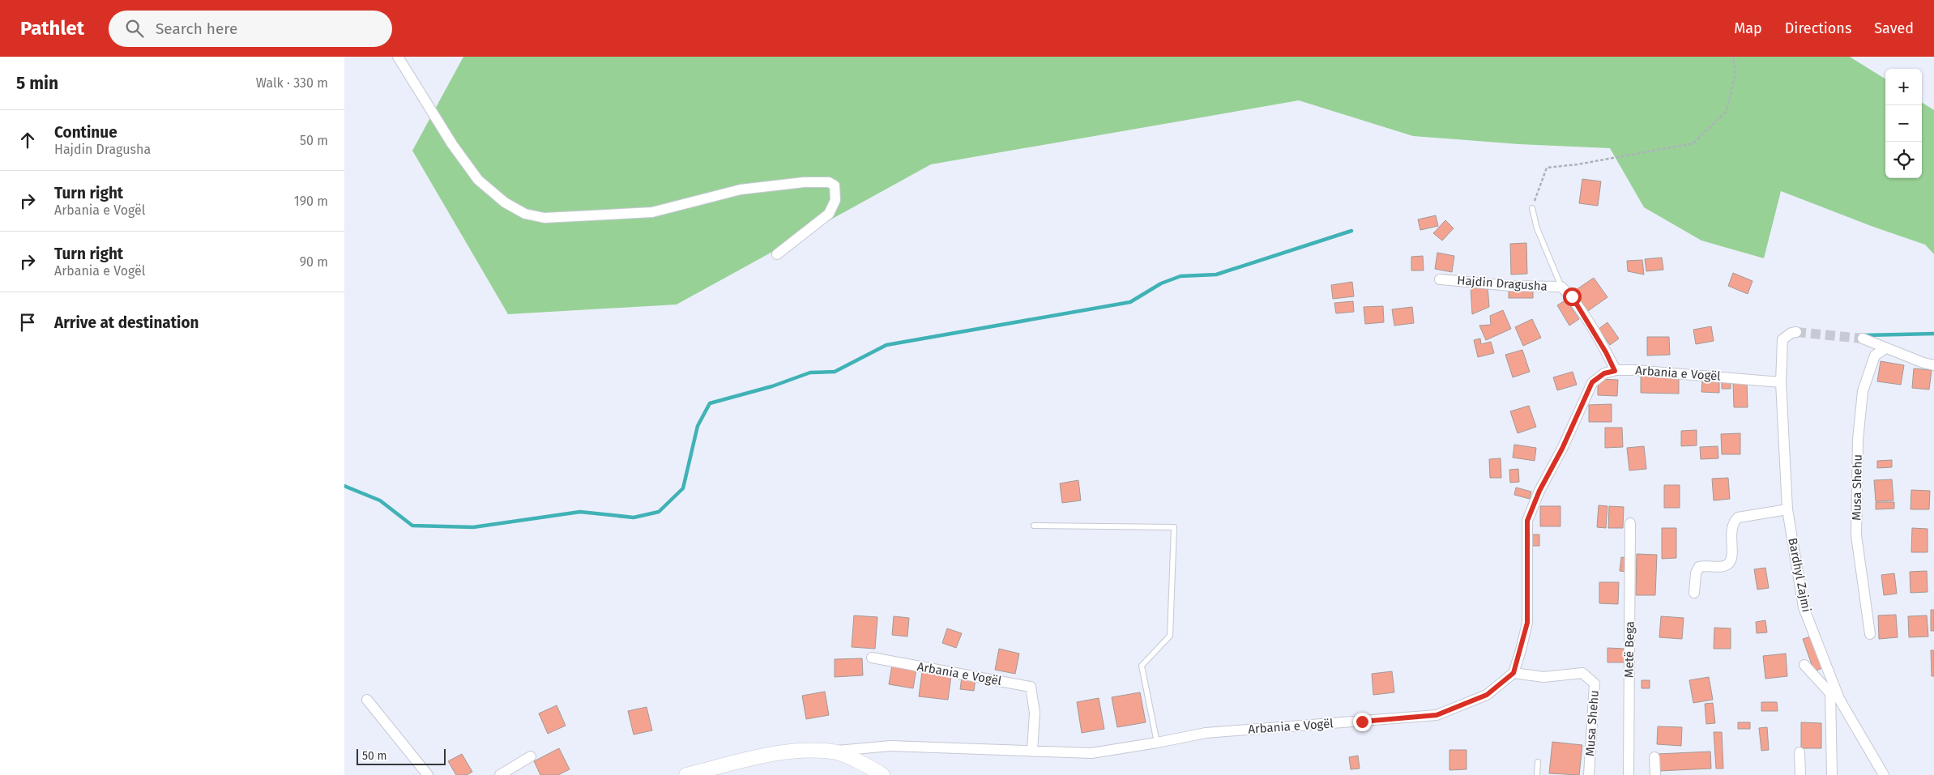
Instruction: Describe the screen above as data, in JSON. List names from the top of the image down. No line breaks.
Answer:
{"streets":{"street":["Hajdin Dragusha","Arbania e Vogël","Musa Shehu","Bardhyl Zajmi","Metë Bega"]},"crossings":[["Hajdin Dragusha","Arbania e Vogël"],["Arbania e Vogël","Musa Shehu"],["Arbania e Vogël","Bardhyl Zajmi"]],"scale_bar":"50 m","page":{"header":"Pathlet","search":"Search here","nav":["Map","Directions","Saved"],"heading":["5 min","Walk · 330 m"],"map_buttons":["+","−"],"list":[["Continue","Hajdin Dragusha","50 m"],["Turn right","Arbania e Vogël","190 m"],["Turn right","Arbania e Vogël","90 m"],"Arrive at destination"],"scale":"50 m"}}
